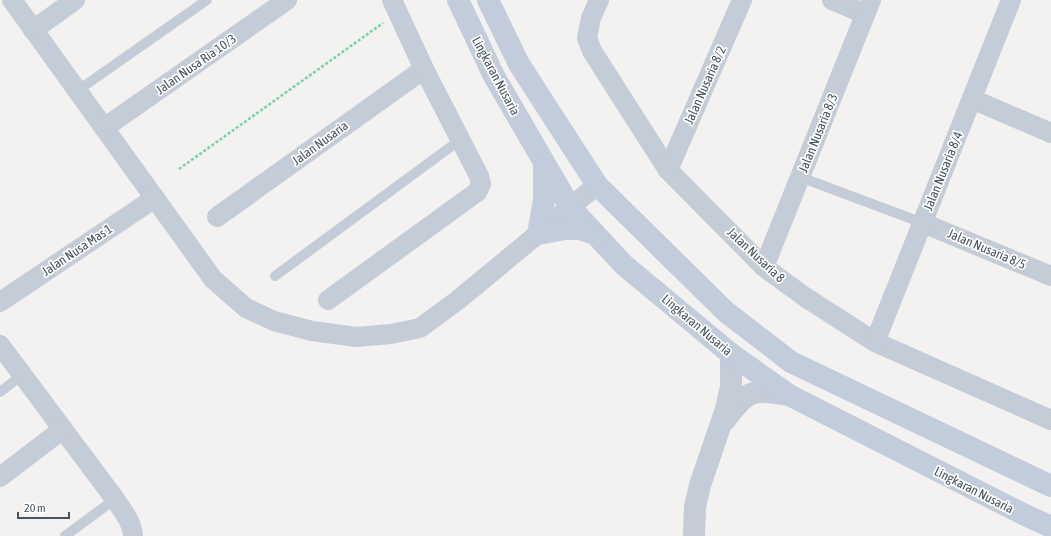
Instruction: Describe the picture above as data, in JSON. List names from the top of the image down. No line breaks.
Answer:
{"streets":{"main road":["Lingkaran Nusaria"],"street":["Jalan Nusa Ria 10/3","Jalan Nusaria 8/2","Jalan Nusaria 8/3","Jalan Nusaria","Jalan Nusaria 8/4","Jalan Nusaria 8/5","Jalan Nusa Mas 1","Jalan Nusaria 8"]},"crossings":[["Jalan Nusaria 8/2","Jalan Nusaria 8"],["Jalan Nusaria 8/3","Jalan Nusaria 8"],["Jalan Nusaria 8/4","Jalan Nusaria 8/5"],["Jalan Nusaria 8/4","Jalan Nusaria 8"]],"scale_bar":"20 m"}
